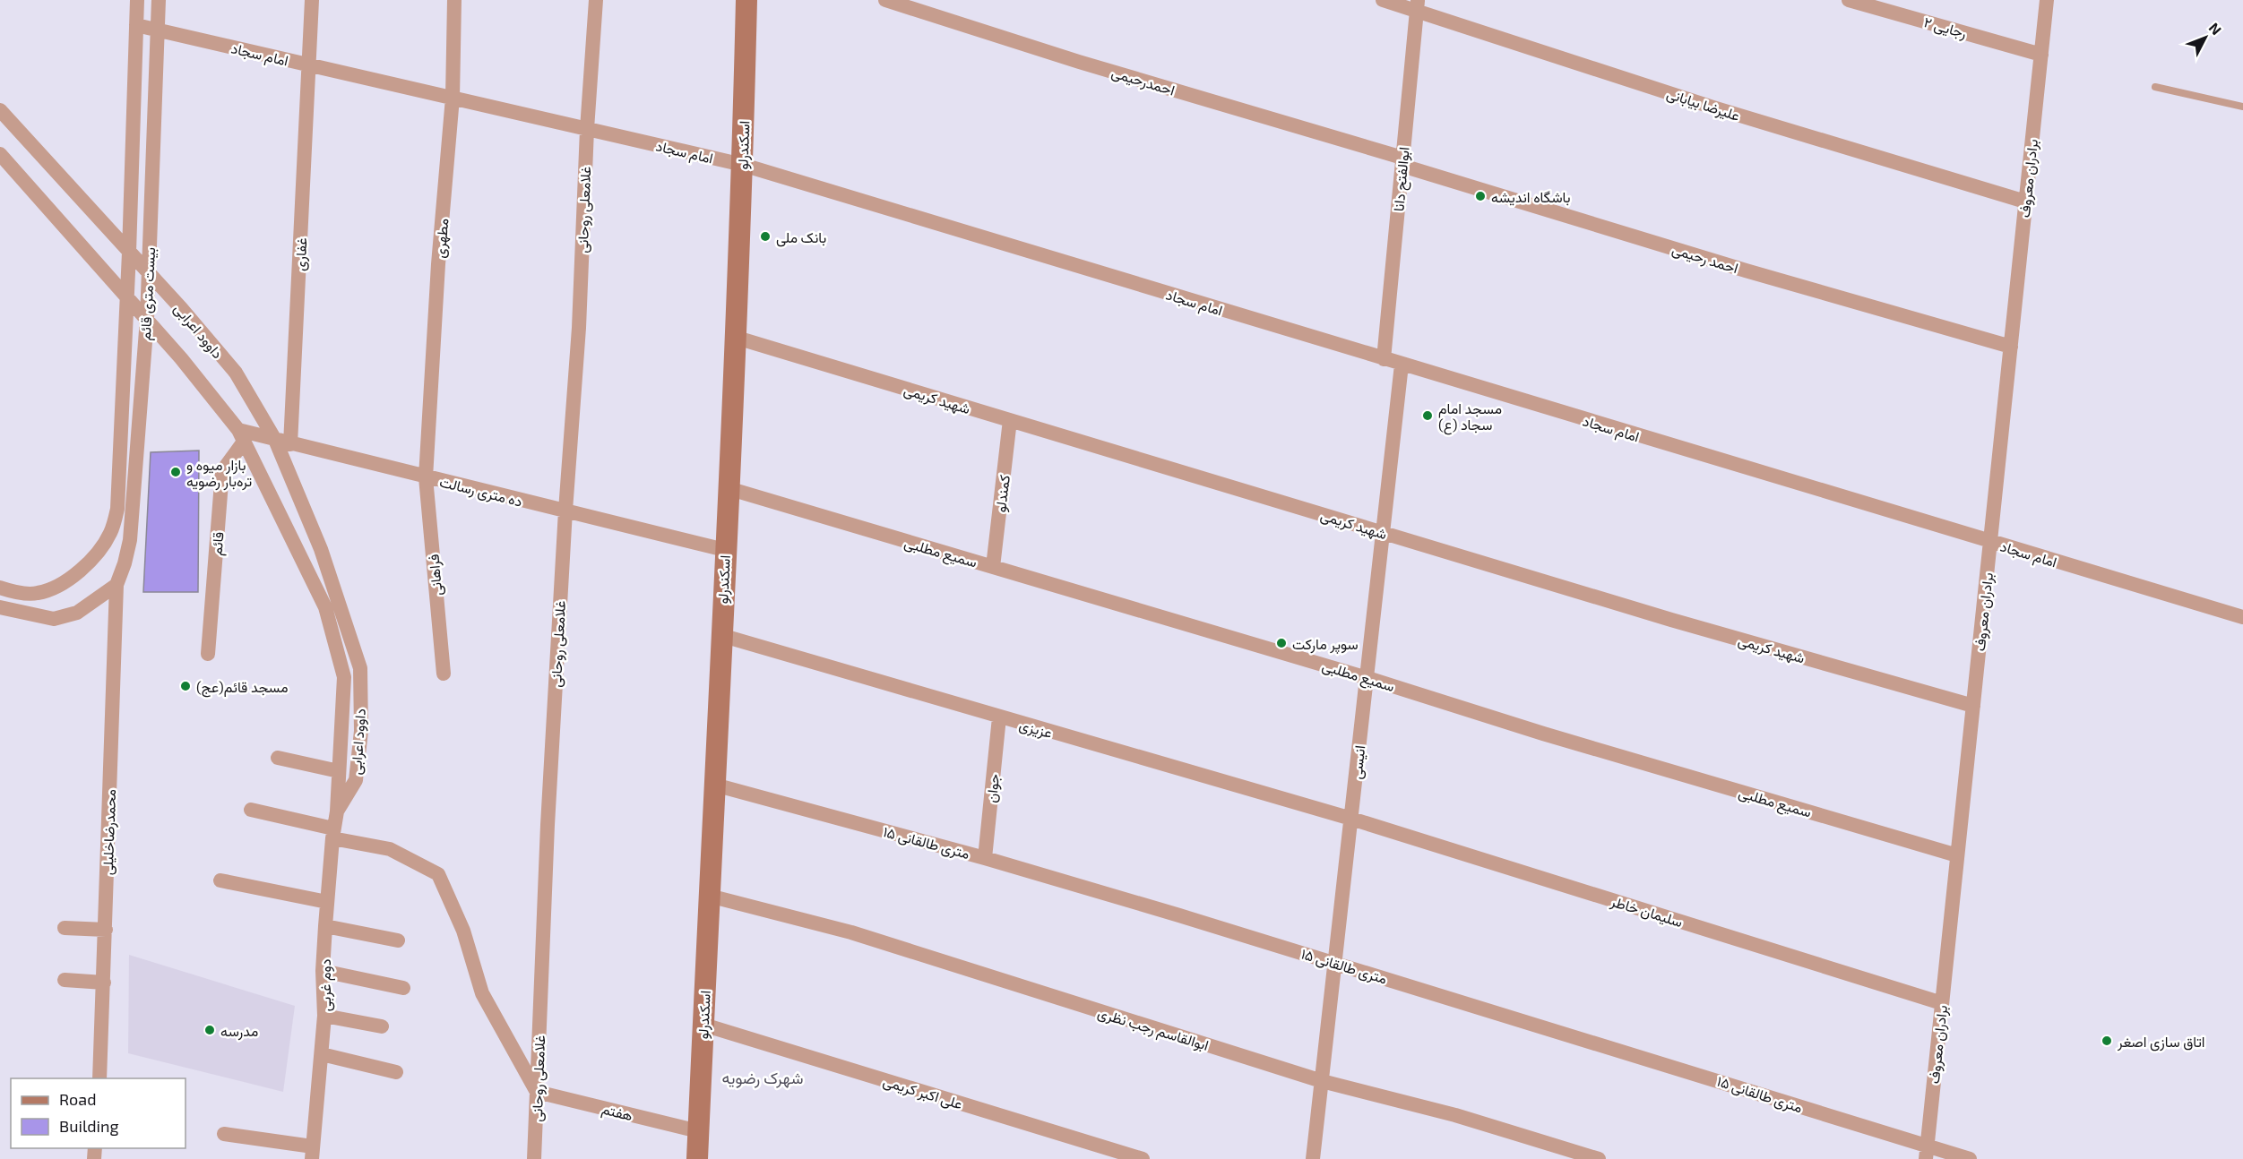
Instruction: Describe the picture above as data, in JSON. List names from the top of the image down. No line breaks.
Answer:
{"streets":{"main road":["اسکندرلو"],"street":["رجایی ۲","امام سجاد","احمدرحیمی","علیرضا بیابانی","برادران معروف","ابوالفتح دانا","غلامعلی روحانی","مطهری","غفاری","احمد رحیمی","بیست متری قائم","داوود اعرابی","شهید کریمی","ده متری رسالت","کمندلو","قائم","سمیع مطلبی","فراهانی","عزیزی","انیسی","جوان","محمدرضاخلیلی","۱۵ متری طالقانی","سلیمان خاطر","دوم غربی","ابوالقاسم رجب نظری","علی اکبر کریمی","هفتم"]},"crossings":[["رجایی ۲","برادران معروف"],["امام سجاد","اسکندرلو"],["امام سجاد","برادران معروف"],["امام سجاد","ابوالفتح دانا"],["امام سجاد","غلامعلی روحانی"],["امام سجاد","مطهری"],["امام سجاد","غفاری"],["امام سجاد","بیست متری قائم"],["امام سجاد","انیسی"],["احمدرحیمی","ابوالفتح دانا"],["احمدرحیمی","احمد رحیمی"],["علیرضا بیابانی","برادران معروف"],["علیرضا بیابانی","ابوالفتح دانا"],["اسکندرلو","شهید کریمی"],["اسکندرلو","ده متری رسالت"],["اسکندرلو","سمیع مطلبی"],["اسکندرلو","عزیزی"],["اسکندرلو","۱۵ متری طالقانی"],["اسکندرلو","ابوالقاسم رجب نظری"],["اسکندرلو","علی اکبر کریمی"],["اسکندرلو","هفتم"],["برادران معروف","احمد رحیمی"],["برادران معروف","شهید کریمی"],["برادران معروف","سمیع مطلبی"],["برادران معروف","۱۵ متری طالقانی"],["برادران معروف","سلیمان خاطر"],["ابوالفتح دانا","احمد رحیمی"],["غلامعلی روحانی","ده متری رسالت"],["غلامعلی روحانی","هفتم"],["مطهری","ده متری رسالت"],["مطهری","فراهانی"],["غفاری","ده متری رسالت"],["بیست متری قائم","داوود اعرابی"],["بیست متری قائم","محمدرضاخلیلی"],["داوود اعرابی","ده متری رسالت"],["داوود اعرابی","قائم"],["داوود اعرابی","دوم غربی"],["شهید کریمی","کمندلو"],["شهید کریمی","انیسی"],["ده متری رسالت","قائم"],["ده متری رسالت","فراهانی"],["کمندلو","سمیع مطلبی"],["سمیع مطلبی","انیسی"],["عزیزی","انیسی"],["عزیزی","جوان"],["عزیزی","سلیمان خاطر"],["انیسی","۱۵ متری طالقانی"],["انیسی","سلیمان خاطر"],["انیسی","ابوالقاسم رجب نظری"],["جوان","۱۵ متری طالقانی"]],"districts":["شهرک رضویه"],"places":["باشگاه اندیشه","بانک ملی","مسجد امام سجاد (ع)","بازار میوه و تره‌بار رضویه","سوپر مارکت","مسجد قائم(عج)","مدرسه","اتاق سازی اصغر"],"legend":["Road","Building"],"north":"top right"}
